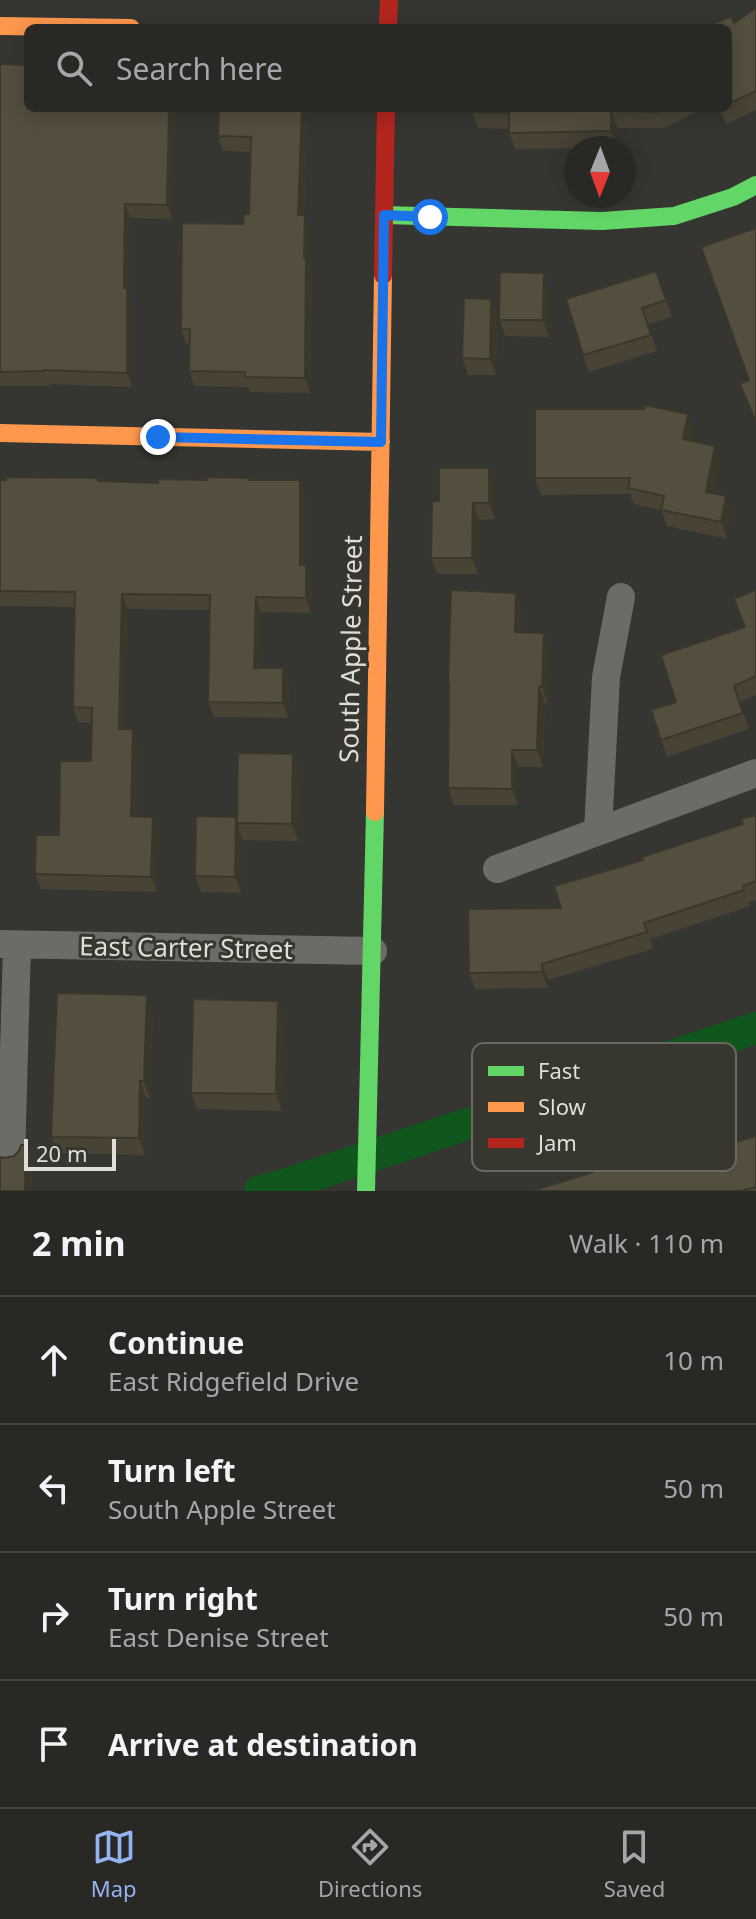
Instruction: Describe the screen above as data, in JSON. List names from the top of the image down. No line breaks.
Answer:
{"streets":{"main road":["South Apple Street"],"street":["East Carter Street"]},"crossings":[["South Apple Street","East Carter Street"]],"legend":["Fast","Slow","Jam"],"scale_bar":"20 m","north":"bottom","page":{"search":"Search here","scale":"20 m","heading":["2 min","Walk · 110 m"],"list":[["Continue","East Ridgefield Drive","10 m"],["Turn left","South Apple Street","50 m"],["Turn right","East Denise Street","50 m"],"Arrive at destination"],"nav":["Map","Directions","Saved"]}}
